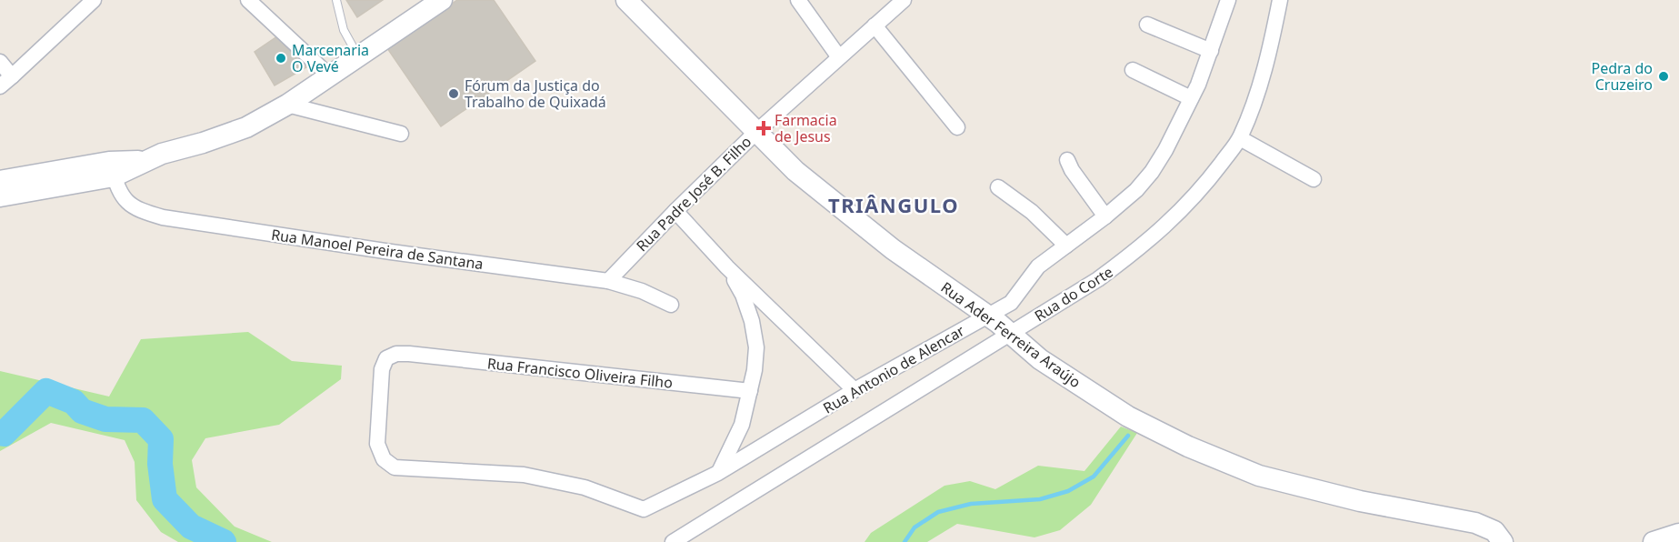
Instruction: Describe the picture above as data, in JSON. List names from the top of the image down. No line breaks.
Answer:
{"streets":{"street":["Rua Padre José B. Filho","Rua Manoel Pereira de Santana","Rua do Corte","Rua Ader Ferreira Araújo","Rua Antonio de Alencar","Rua Francisco Oliveira Filho"]},"crossings":[["Rua Padre José B. Filho","Rua Manoel Pereira de Santana"],["Rua Padre José B. Filho","Rua Ader Ferreira Araújo"],["Rua do Corte","Rua Ader Ferreira Araújo"],["Rua Ader Ferreira Araújo","Rua Antonio de Alencar"],["Rua Antonio de Alencar","Rua Francisco Oliveira Filho"]],"districts":["TRIÂNGULO"],"places":{"other":["Marcenaria O Vevé","Pedra do Cruzeiro","Fórum da Justiça do Trabalho de Quixadá"],"health":["Farmacia de Jesus"]}}
